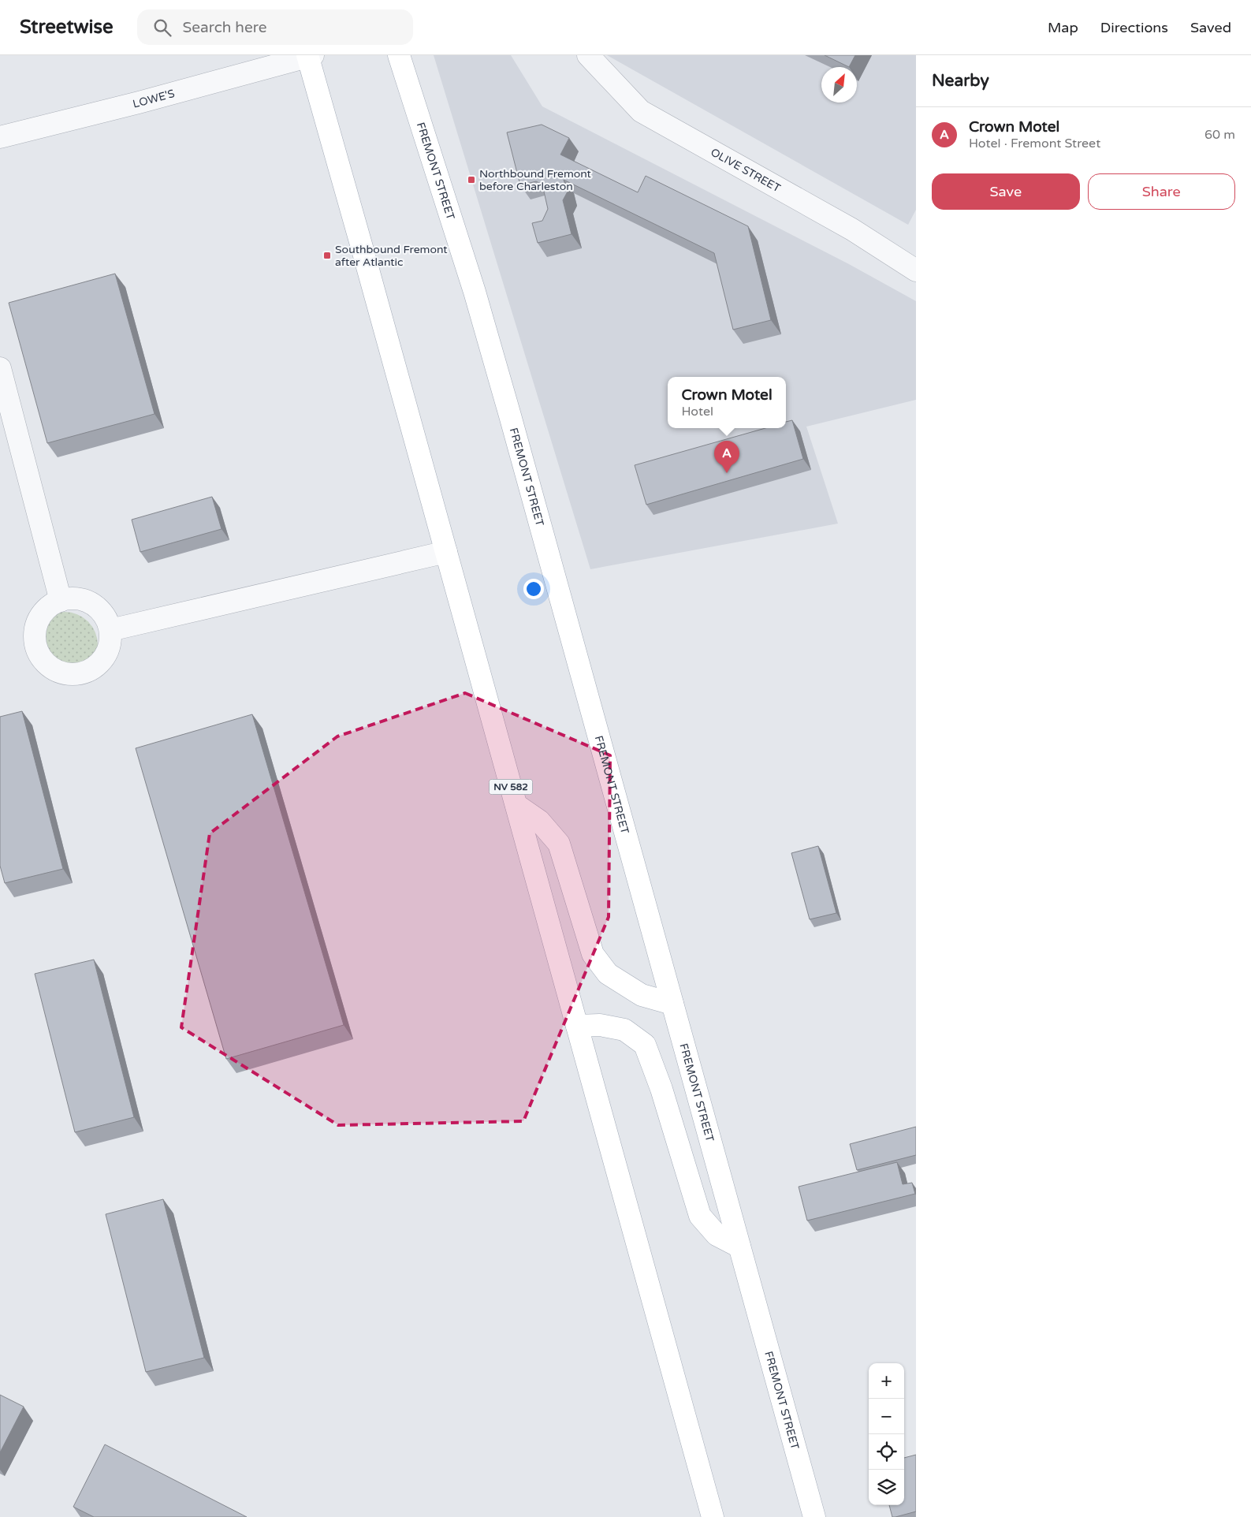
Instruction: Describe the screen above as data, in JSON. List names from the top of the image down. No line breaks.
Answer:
{"streets":{"main road":["FREMONT STREET","NV 582"],"street":["LOWE'S","OLIVE STREET"]},"crossings":[["LOWE'S","NV 582"]],"places":{"transit":["Northbound Fremont before Charleston","Southbound Fremont after Atlantic"]},"north":"top right","page":{"header":"Streetwise","search":"Search here","nav":["Map","Directions","Saved"],"heading":"Nearby","list":[{"mark":"A","name":"Crown Motel","note":"Hotel · Fremont Street","value":"60 m"}],"buttons":["Save","Share"],"popup":["Crown Motel","Hotel"],"pins":"A","map_buttons":["+","−"]}}
